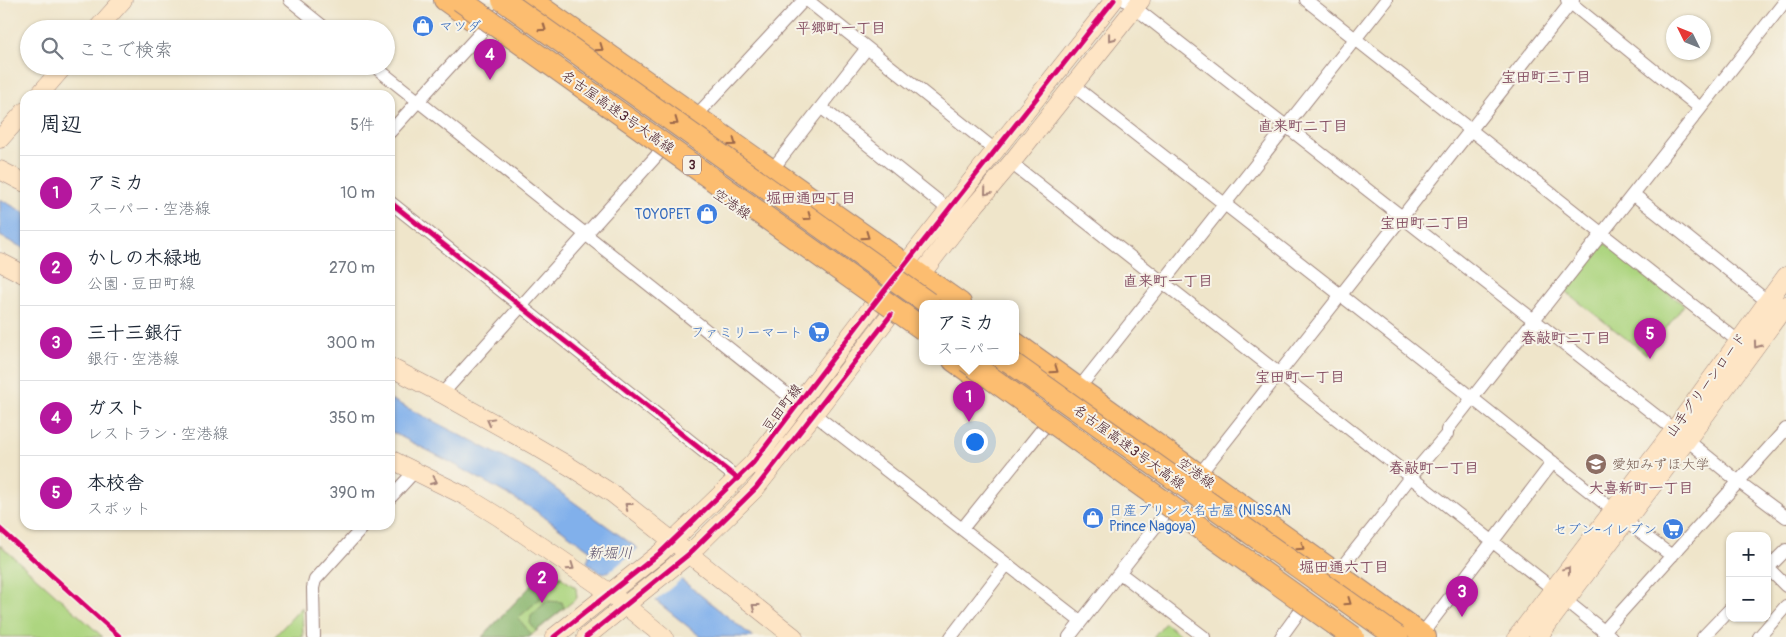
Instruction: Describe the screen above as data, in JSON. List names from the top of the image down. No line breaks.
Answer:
{"streets":{"highway":["名古屋高速3号大高線","3"],"main road":["空港線"],"street":["山手グリーンロード","豆田町線"]},"crossings":[["空港線","豆田町線"]],"districts":["平郷町一丁目","宝田町三丁目","直来町二丁目","堀田通四丁目","宝田町二丁目","直来町一丁目","春敲町二丁目","宝田町一丁目","春敲町一丁目","大喜新町一丁目","堀田通六丁目"],"water":["新堀川"],"places":{"shop":["マツダ","TOYOPET","日産プリンス名古屋 (NISSAN Prince Nagoya)"],"supermarket":["ファミリーマート","セブン-イレブン"],"school or university":["愛知みずほ大学"]},"north":"top left","page":{"search":"ここで検索","pins":["4","5","1","2","3"],"heading":["周辺","5件"],"list":[{"mark":"1","name":"アミカ","note":"スーパー · 空港線","value":"10 m"},{"mark":"2","name":"かしの木緑地","note":"公園 · 豆田町線","value":"270 m"},{"mark":"3","name":"三十三銀行","note":"銀行 · 空港線","value":"300 m"},{"mark":"4","name":"ガスト","note":"レストラン · 空港線","value":"350 m"},{"mark":"5","name":"本校舎","note":"スポット","value":"390 m"}],"popup":["アミカ","スーパー"],"map_buttons":["+","−"]}}
